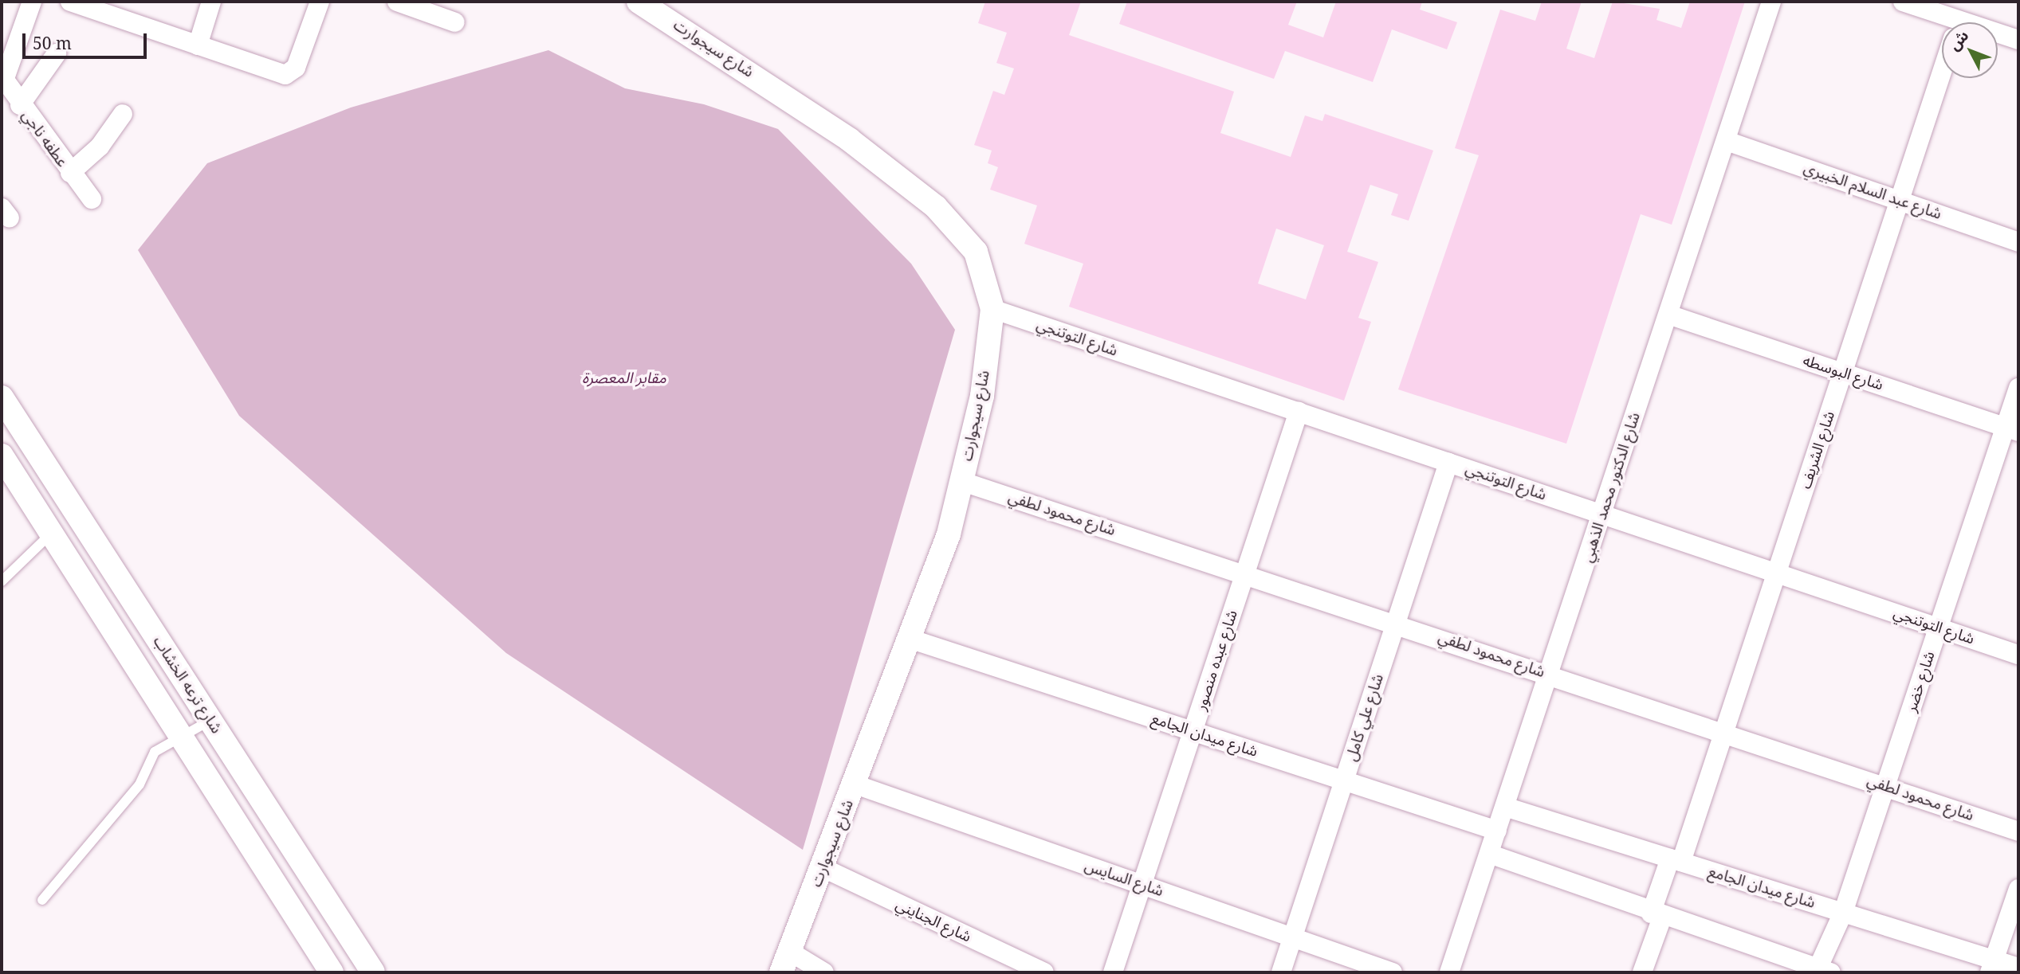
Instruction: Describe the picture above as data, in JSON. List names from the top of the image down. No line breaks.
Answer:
{"streets":{"street":["شارع سيجوارت","عطفه ناجي","شارع عبد السلام الخبيري","شارع التوتنجي","شارع البوسطه","شارع الشريف","شارع الدكتور محمد الذهبي","شارع محمود لطفي","شارع عبده منصور","شارع خضر","شارع ترعه الخشاب","شارع علي كامل","شارع ميدان الجامع","شارع السايس","شارع الجنايني"]},"crossings":[["شارع سيجوارت","شارع التوتنجي"],["شارع سيجوارت","شارع محمود لطفي"],["شارع سيجوارت","شارع ميدان الجامع"],["شارع سيجوارت","شارع السايس"],["شارع سيجوارت","شارع الجنايني"],["شارع عبد السلام الخبيري","شارع الشريف"],["شارع عبد السلام الخبيري","شارع الدكتور محمد الذهبي"],["شارع التوتنجي","شارع الشريف"],["شارع التوتنجي","شارع الدكتور محمد الذهبي"],["شارع التوتنجي","شارع عبده منصور"],["شارع التوتنجي","شارع خضر"],["شارع التوتنجي","شارع علي كامل"],["شارع البوسطه","شارع الشريف"],["شارع البوسطه","شارع الدكتور محمد الذهبي"],["شارع البوسطه","شارع خضر"],["شارع الشريف","شارع محمود لطفي"],["شارع الشريف","شارع ميدان الجامع"],["شارع الدكتور محمد الذهبي","شارع محمود لطفي"],["شارع الدكتور محمد الذهبي","شارع ميدان الجامع"],["شارع محمود لطفي","شارع عبده منصور"],["شارع محمود لطفي","شارع خضر"],["شارع محمود لطفي","شارع علي كامل"],["شارع عبده منصور","شارع ميدان الجامع"],["شارع عبده منصور","شارع السايس"],["شارع خضر","شارع ميدان الجامع"],["شارع علي كامل","شارع ميدان الجامع"],["شارع علي كامل","شارع السايس"]],"parks":["مقابر المعصرة"],"scale_bar":"50 m","north":"top left"}
